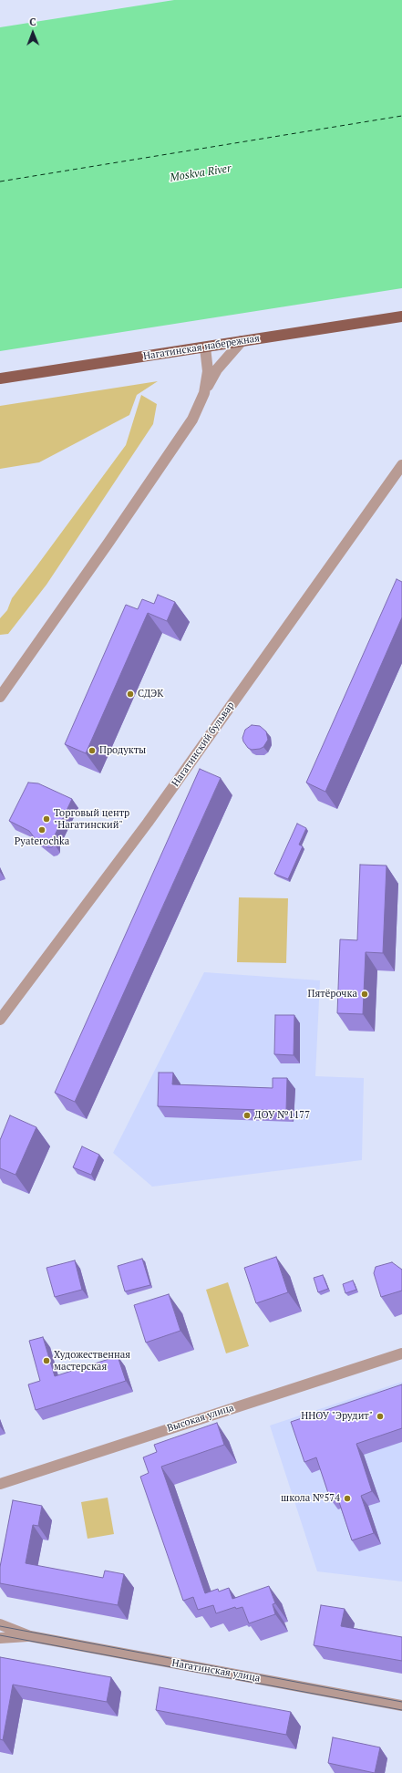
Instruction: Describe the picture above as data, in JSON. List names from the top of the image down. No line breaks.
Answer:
{"streets":{"main road":["Нагатинская набережная"],"street":["Нагатинский бульвар","Высокая улица","Нагатинская улица"]},"water":["Moskva River"],"places":["СДЭК","Продукты","Торговый центр \"Нагатинский\"","Pyaterochka","Пятёрочка","ДОУ №1177","Художественная мастерская","ННОУ \"Эрудит\"","школа №574"],"north":"top"}
